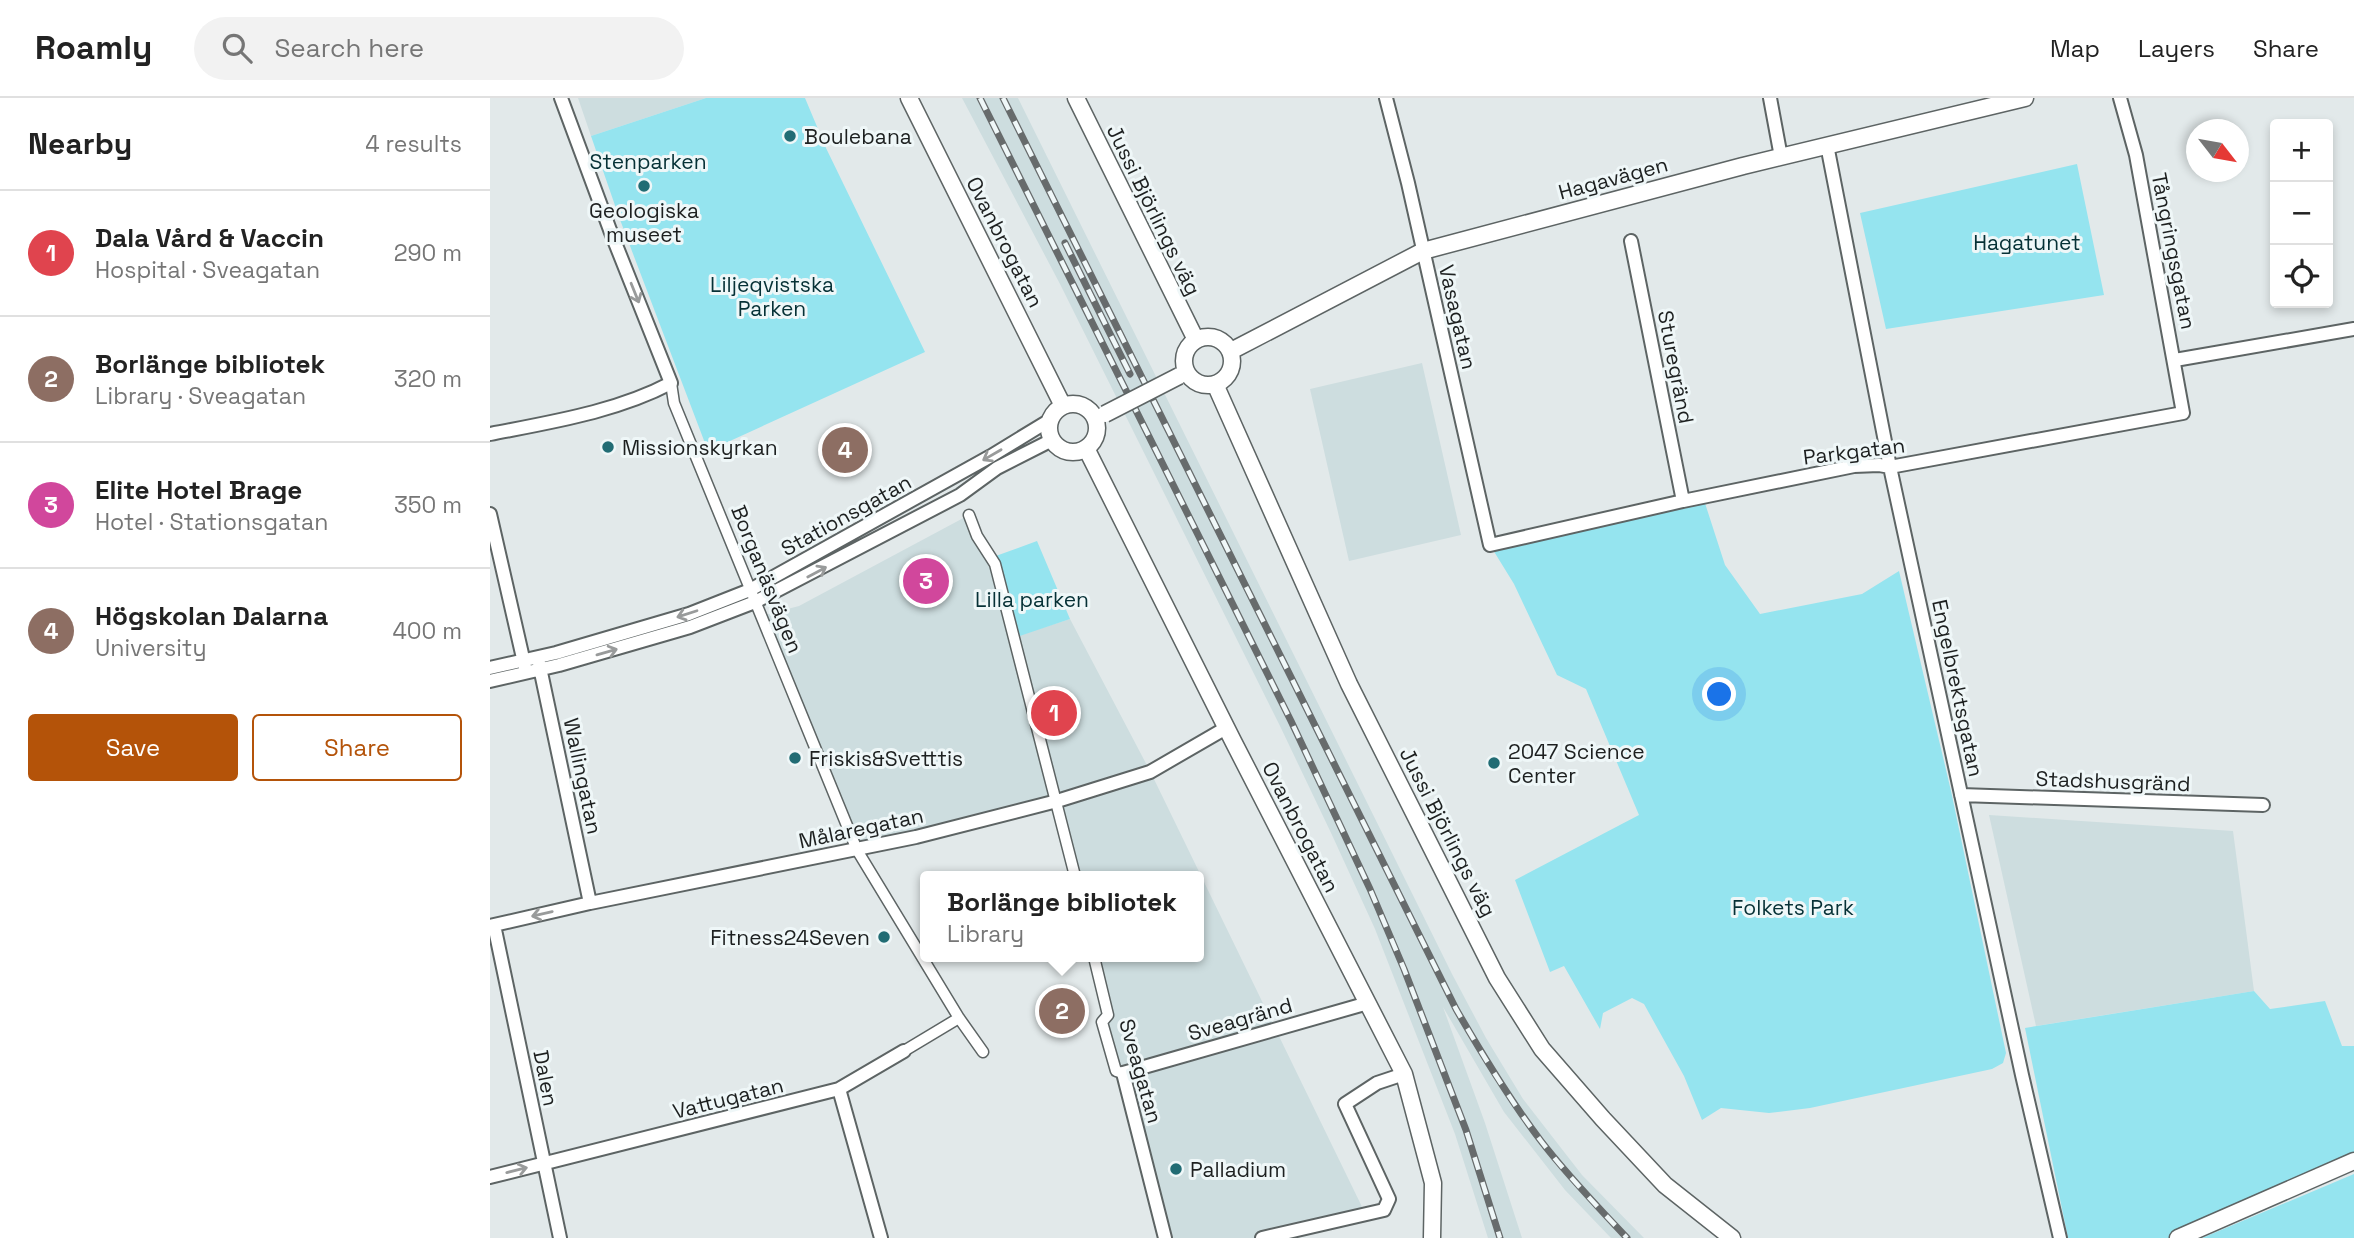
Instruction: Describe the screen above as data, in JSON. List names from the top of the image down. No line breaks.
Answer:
{"streets":{"street":["Hagavägen","Jussi Björlings väg","Ovanbrogatan","Tångringsgatan","Vasagatan","Sturegränd","Parkgatan","Stationsgatan","Borganäsvägen","Engelbrektsgatan","Wallingatan","Stadshusgränd","Målaregatan","Sveagränd","Sveagatan","Dalen","Vattugatan"]},"crossings":[["Hagavägen","Jussi Björlings väg"],["Hagavägen","Vasagatan"],["Hagavägen","Engelbrektsgatan"],["Ovanbrogatan","Stationsgatan"],["Ovanbrogatan","Målaregatan"],["Ovanbrogatan","Sveagränd"],["Tångringsgatan","Parkgatan"],["Vasagatan","Parkgatan"],["Sturegränd","Parkgatan"],["Parkgatan","Engelbrektsgatan"],["Stationsgatan","Borganäsvägen"],["Stationsgatan","Wallingatan"],["Borganäsvägen","Målaregatan"],["Borganäsvägen","Vattugatan"],["Engelbrektsgatan","Stadshusgränd"],["Wallingatan","Målaregatan"],["Målaregatan","Dalen"],["Sveagränd","Sveagatan"],["Dalen","Vattugatan"]],"parks":["Stenparken","Hagatunet","Liljeqvistska Parken","Lilla parken","Folkets Park"],"places":["Boulebana","Geologiska museet","Missionskyrkan","Friskis&Svetttis","2047 Science Center","Fitness24Seven","Palladium"],"north":"bottom right","page":{"header":"Roamly","search":"Search here","nav":["Map","Layers","Share"],"heading":["Nearby","4 results"],"map_buttons":["+","−"],"list":[{"mark":"1","name":"Dala Vård & Vaccin","note":"Hospital · Sveagatan","value":"290 m"},{"mark":"2","name":"Borlänge bibliotek","note":"Library · Sveagatan","value":"320 m"},{"mark":"3","name":"Elite Hotel Brage","note":"Hotel · Stationsgatan","value":"350 m"},{"mark":"4","name":"Högskolan Dalarna","note":"University","value":"400 m"}],"pins":["4","3","1","2"],"buttons":["Save","Share"],"popup":["Borlänge bibliotek","Library"]}}
